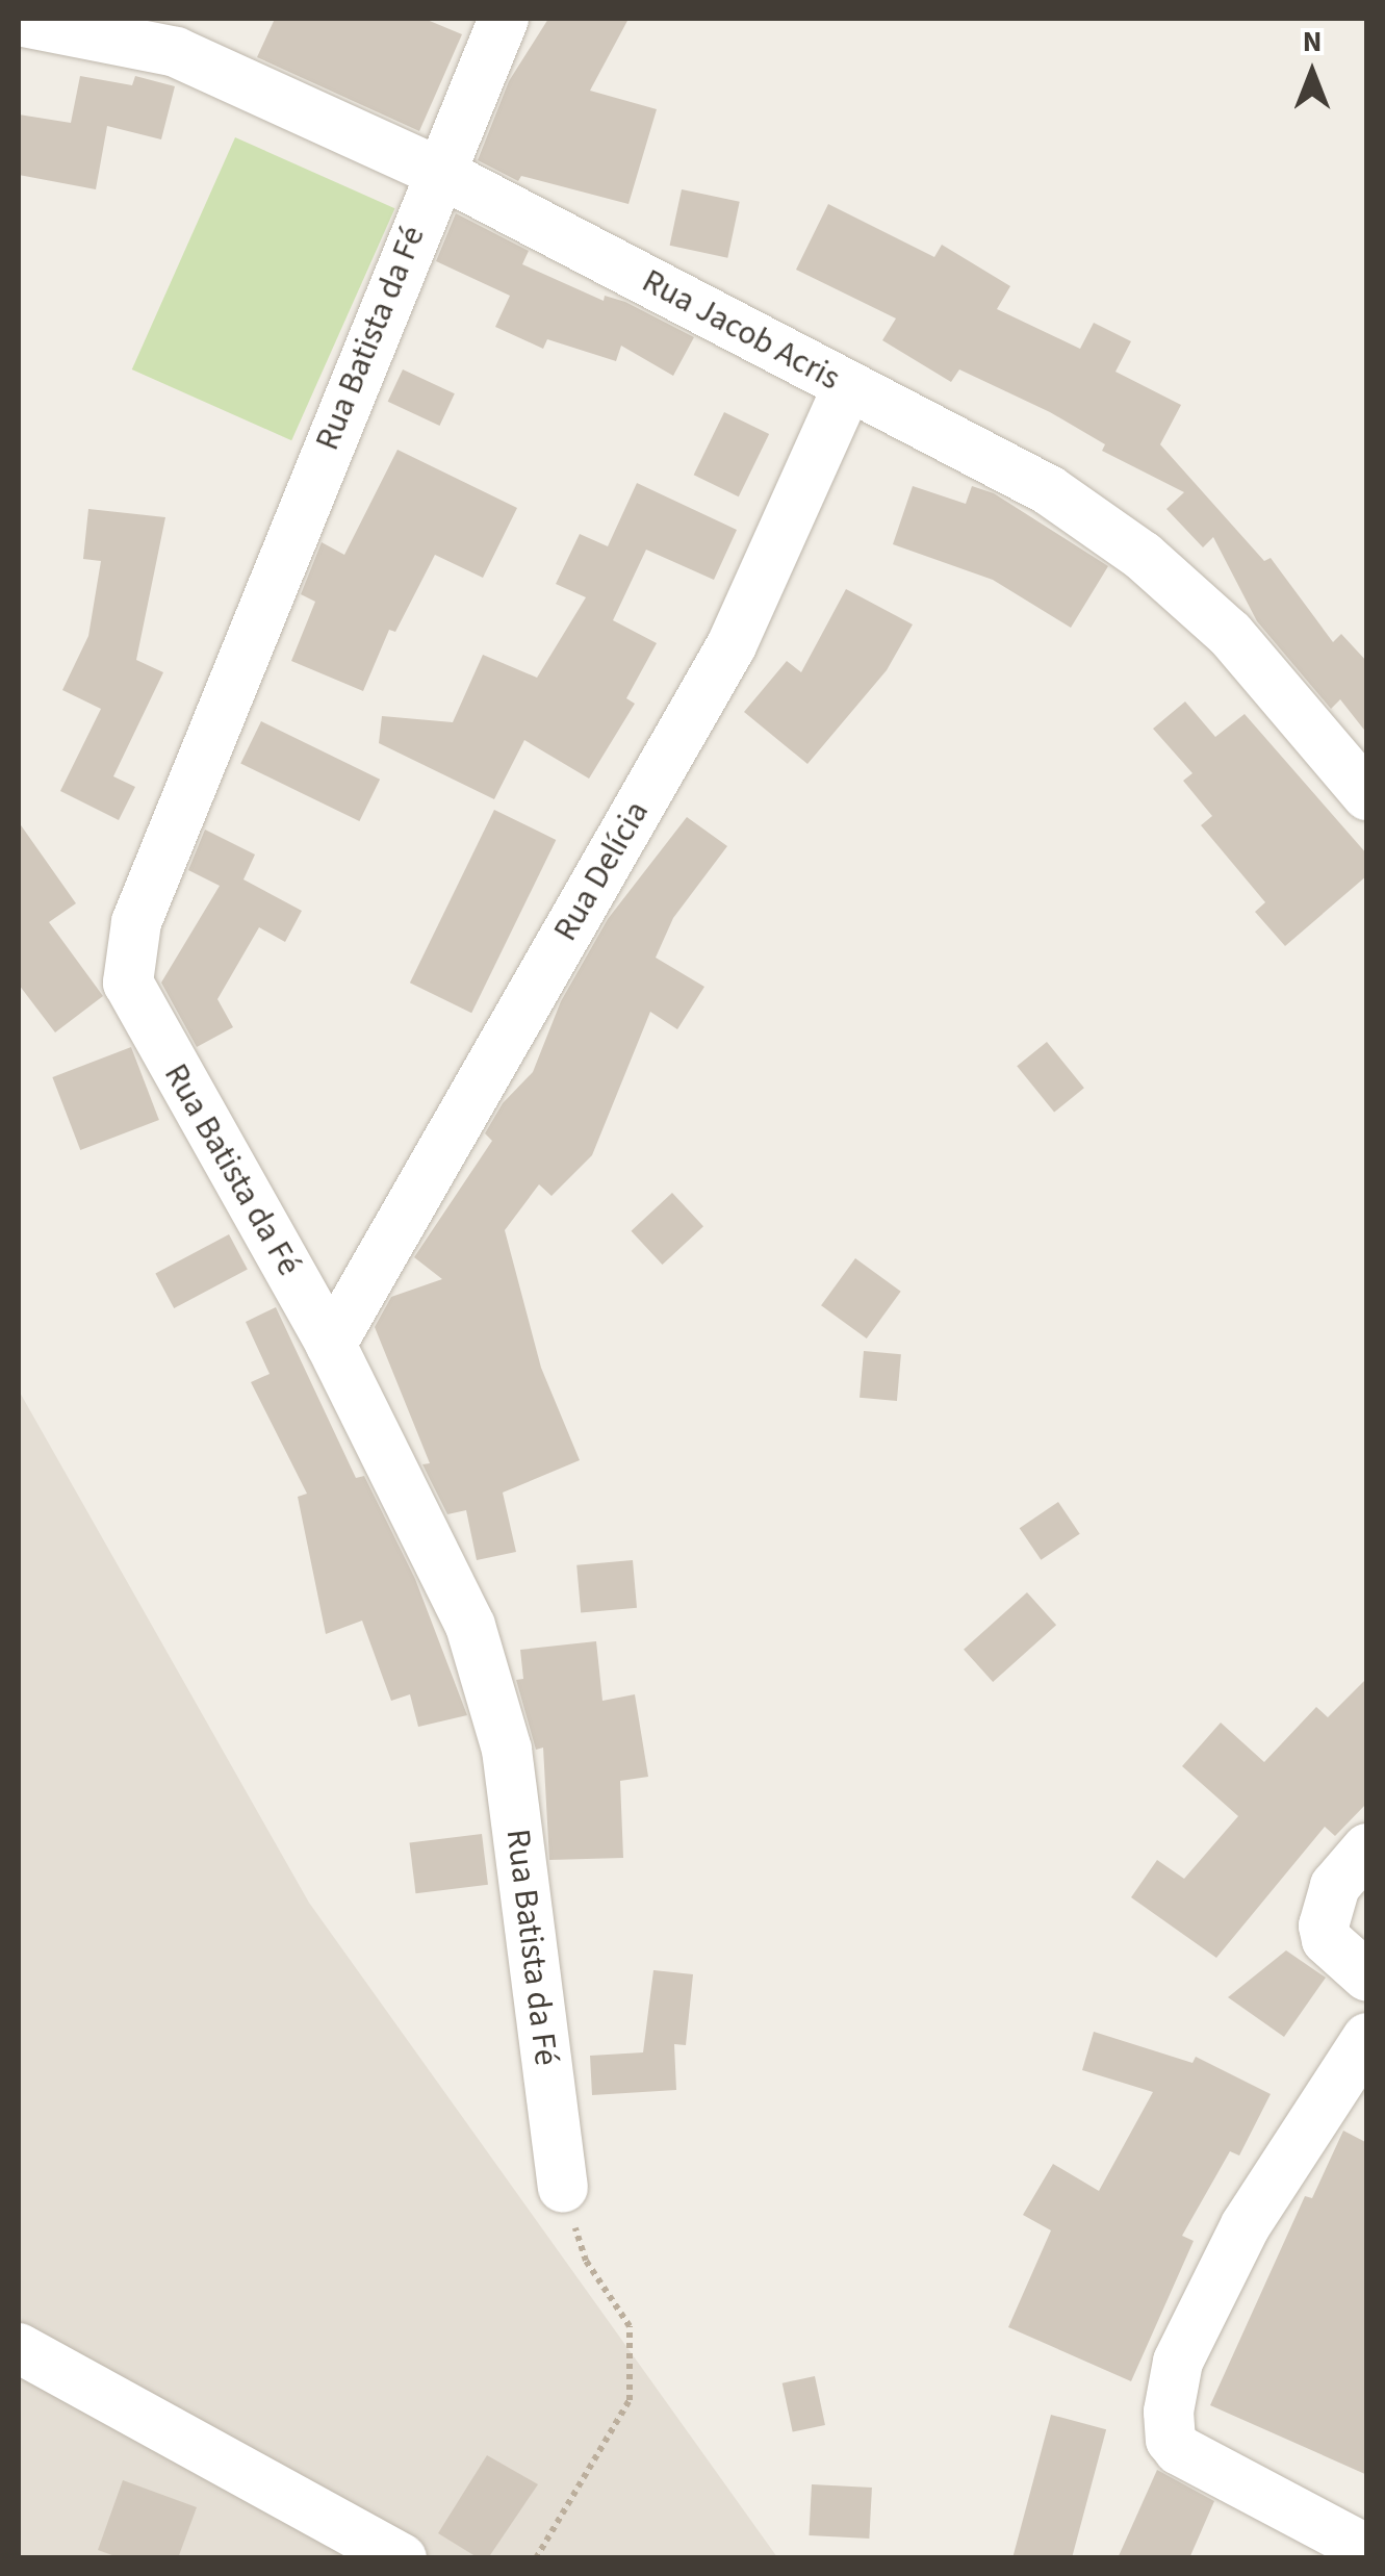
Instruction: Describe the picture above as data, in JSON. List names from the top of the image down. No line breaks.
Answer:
{"streets":{"street":["Rua Jacob Acris","Rua Batista da Fé","Rua Delícia"]},"crossings":[["Rua Jacob Acris","Rua Batista da Fé"],["Rua Jacob Acris","Rua Delícia"],["Rua Batista da Fé","Rua Delícia"]],"north":"top"}
